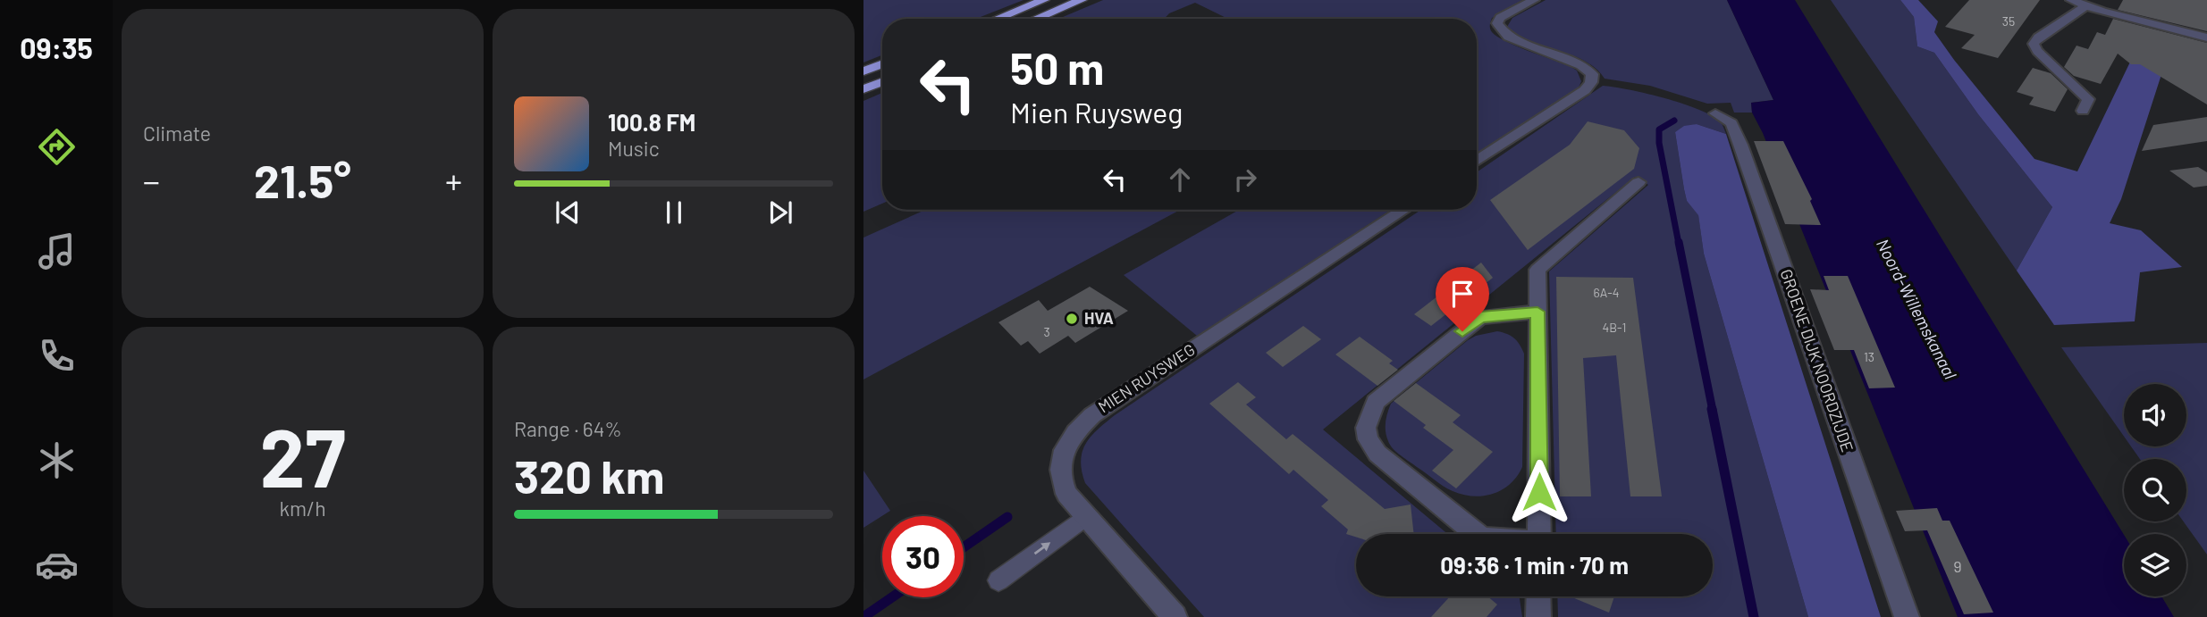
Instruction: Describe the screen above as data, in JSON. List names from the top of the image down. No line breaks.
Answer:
{"streets":{"street":["GROENE DIJK NOORDZIJDE","MIEN RUYSWEG"]},"water":["Noord-Willemskanaal"],"places":["HVA"],"house_numbers":["35","6A-4","4B-1","3","13","9"],"page":{"tabs":"09:35","tile":["Climate",["27","km/h"],["Range · 64%","320 km"]],"turn":["50 m","Mien Ruysweg"],"song":["100.8 FM","Music"],"heat":["−","21.5°","+"],"limit":"30","trip":"09:36 · 1 min · 70 m"}}
